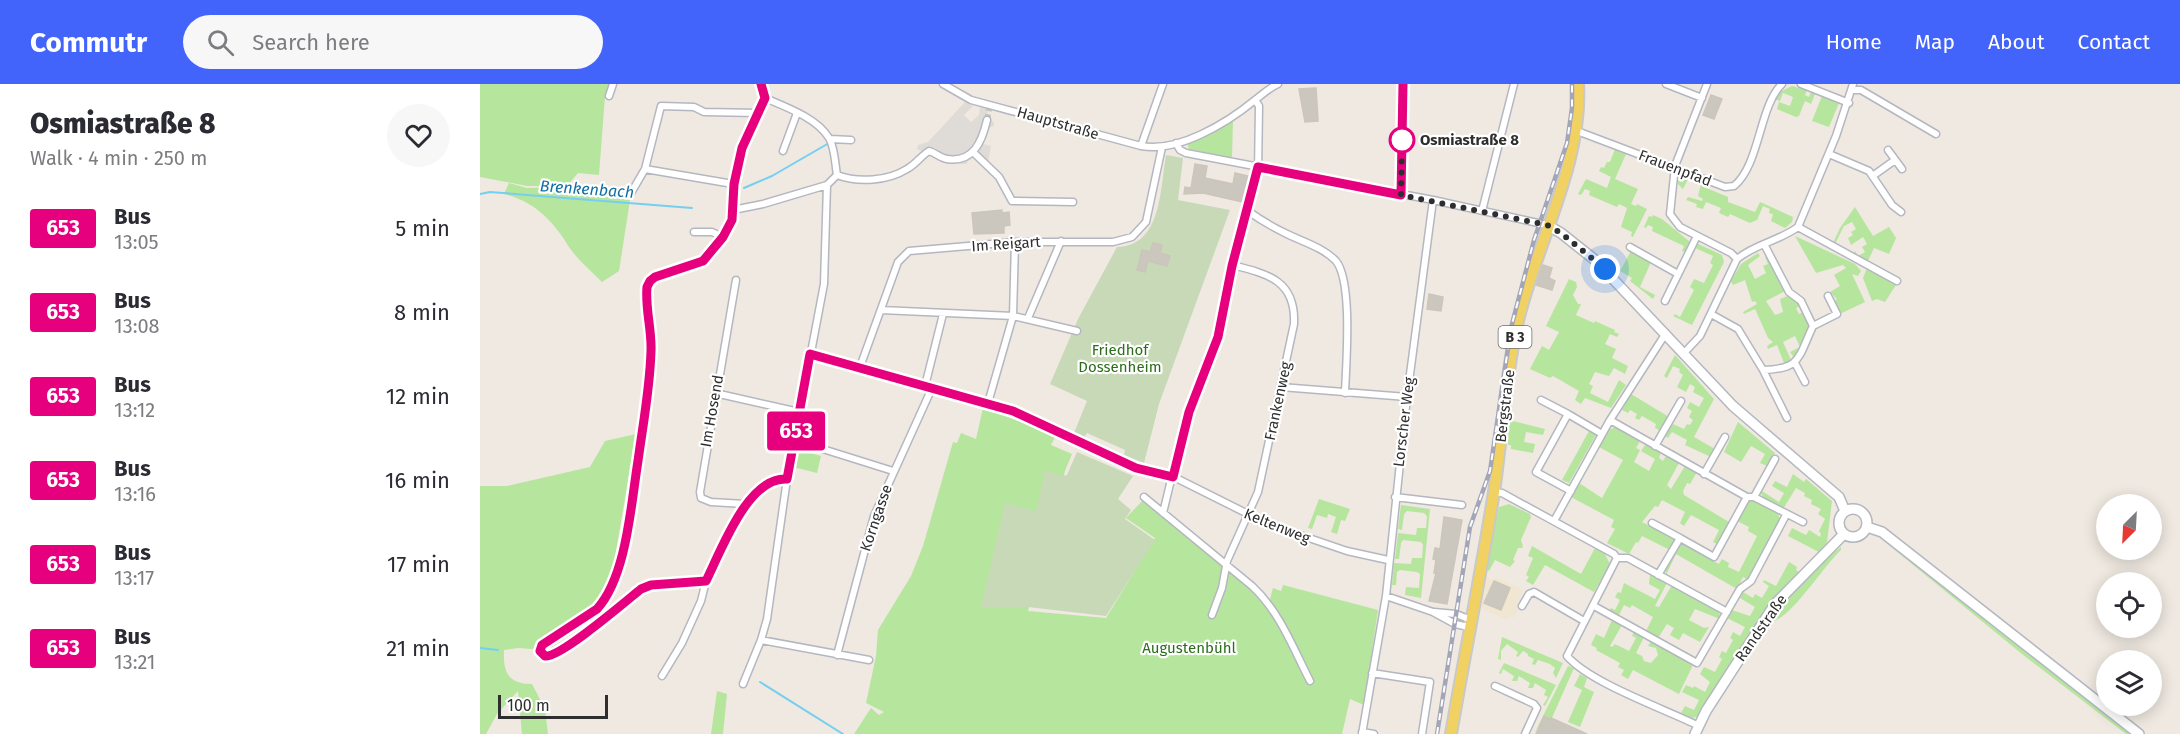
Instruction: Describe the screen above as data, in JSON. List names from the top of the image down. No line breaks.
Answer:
{"streets":{"main road":["B 3","Bergstraße"],"street":["Hauptstraße","Frauenpfad","Im Reigart","Frankenweg","Im Hosend","Lorscher Weg","Korngasse","Keltenweg","Randstraße"]},"crossings":[["Hauptstraße","Im Reigart"],["Frauenpfad","Bergstraße"],["Im Reigart","Keltenweg"],["Frankenweg","Keltenweg"],["Lorscher Weg","Keltenweg"],["Korngasse","Keltenweg"]],"water":["Brenkenbach"],"parks":["Friedhof Dossenheim","Augustenbühl"],"places":["Osmiastraße 8"],"lines":["bus line 653"],"scale_bar":"100 m","north":"bottom left","page":{"header":"Commutr","search":"Search here","nav":["Home","Map","About","Contact"],"heading":["Osmiastraße 8","Walk · 4 min · 250 m"],"on_map":"653","list":[{"mark":"653","name":"Bus","note":"13:05","value":"5 min"},{"mark":"653","name":"Bus","note":"13:08","value":"8 min"},{"mark":"653","name":"Bus","note":"13:12","value":"12 min"},{"mark":"653","name":"Bus","note":"13:16","value":"16 min"},{"mark":"653","name":"Bus","note":"13:17","value":"17 min"},{"mark":"653","name":"Bus","note":"13:21","value":"21 min"}],"scale":"100 m"}}
